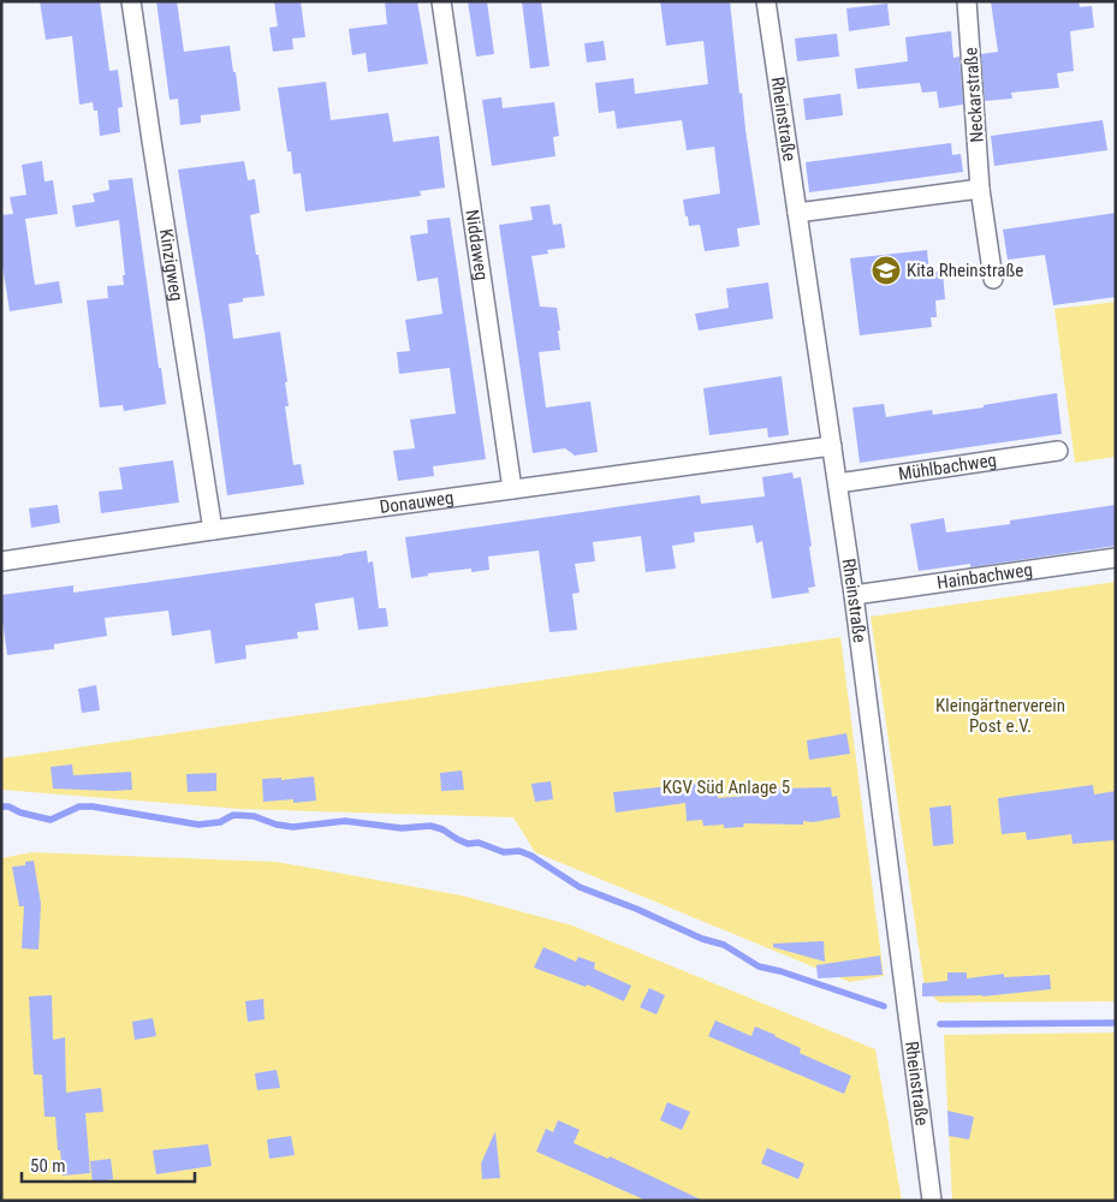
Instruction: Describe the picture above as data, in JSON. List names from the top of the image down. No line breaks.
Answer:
{"streets":{"street":["Neckarstraße","Rheinstraße","Niddaweg","Kinzigweg","Mühlbachweg","Donauweg","Hainbachweg"]},"crossings":[["Rheinstraße","Mühlbachweg"],["Rheinstraße","Donauweg"],["Rheinstraße","Hainbachweg"],["Niddaweg","Donauweg"],["Kinzigweg","Donauweg"]],"parks":["Kleingärtnerverein Post e.V.","KGV Süd Anlage 5"],"places":{"school or university":["Kita Rheinstraße"]},"scale_bar":"50 m"}
